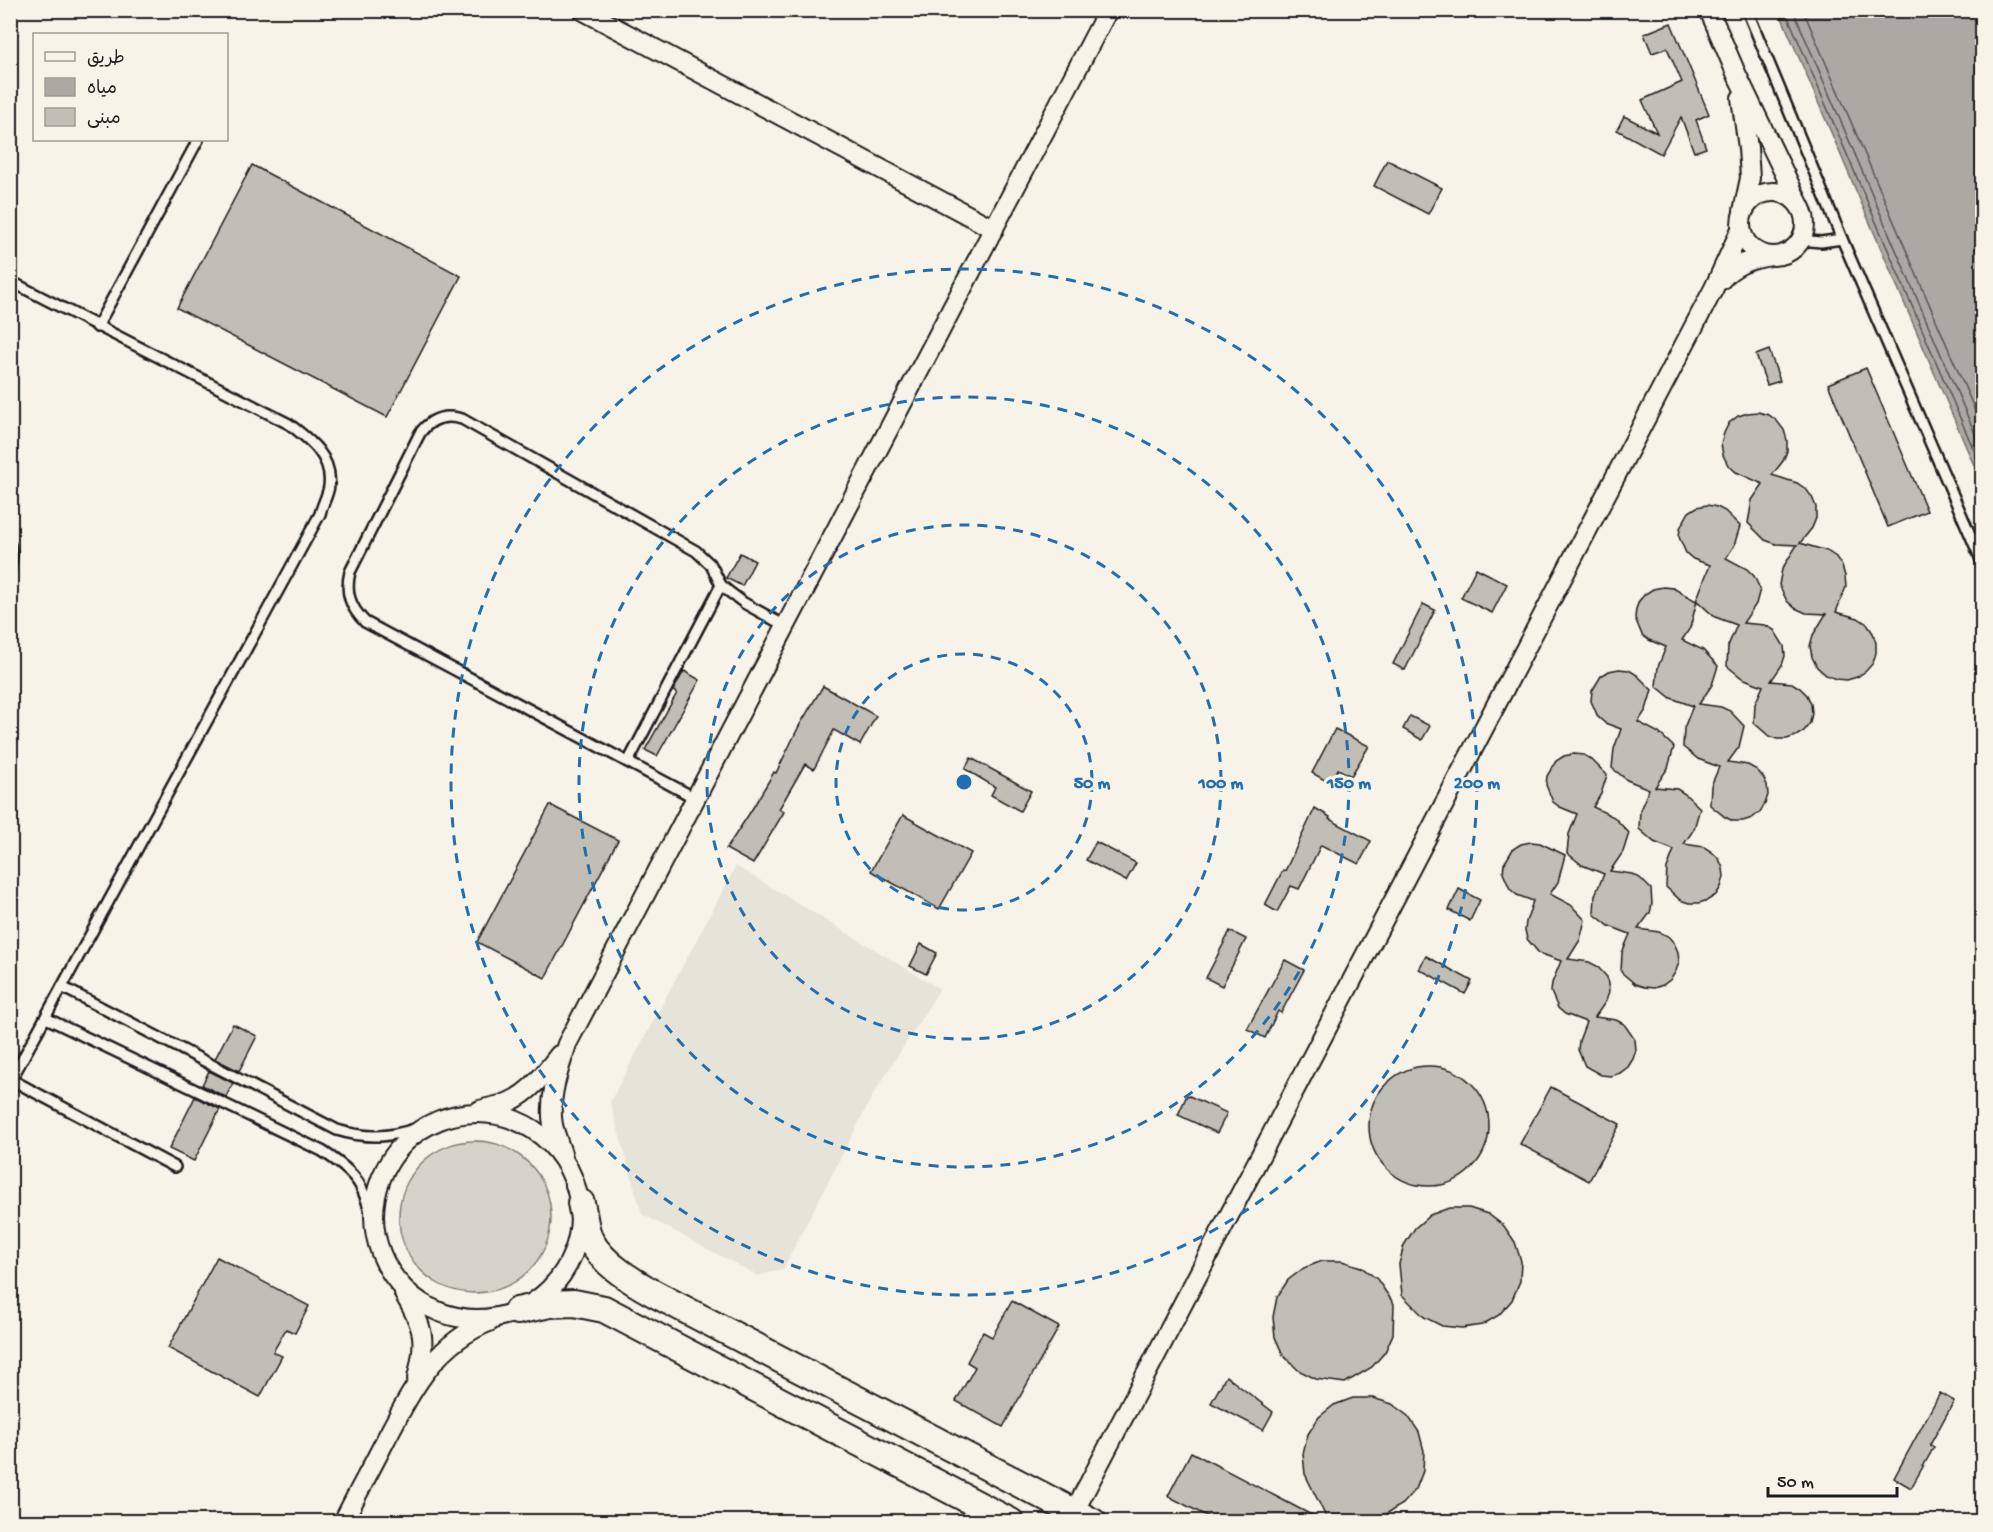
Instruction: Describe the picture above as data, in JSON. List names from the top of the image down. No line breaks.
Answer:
{"legend":["طريق","مياه","مبنى"],"scale_bar":"50 m","rings":["50 m","100 m","150 m","200 m"]}
